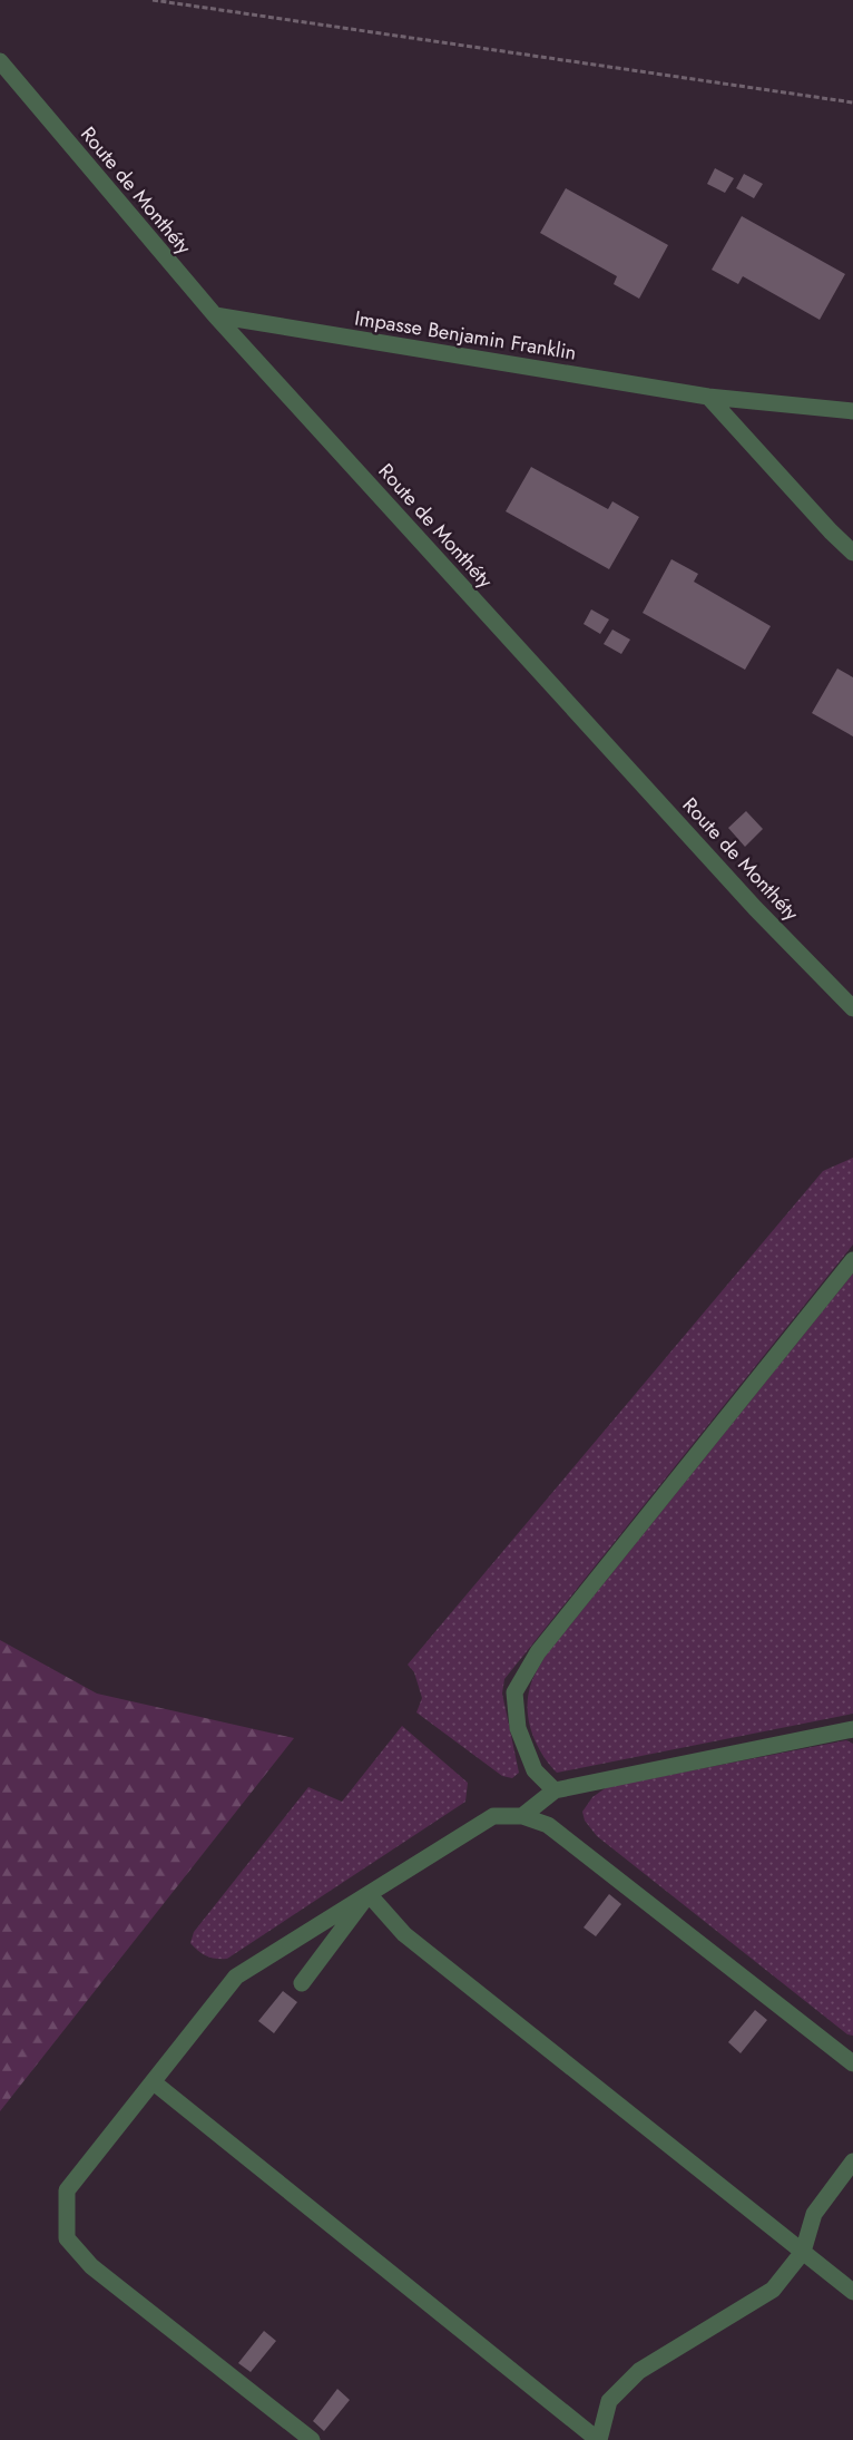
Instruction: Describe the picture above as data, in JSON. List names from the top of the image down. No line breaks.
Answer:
{"streets":{"street":["Route de Monthéty","Impasse Benjamin Franklin"]},"crossings":[["Route de Monthéty","Impasse Benjamin Franklin"]]}
